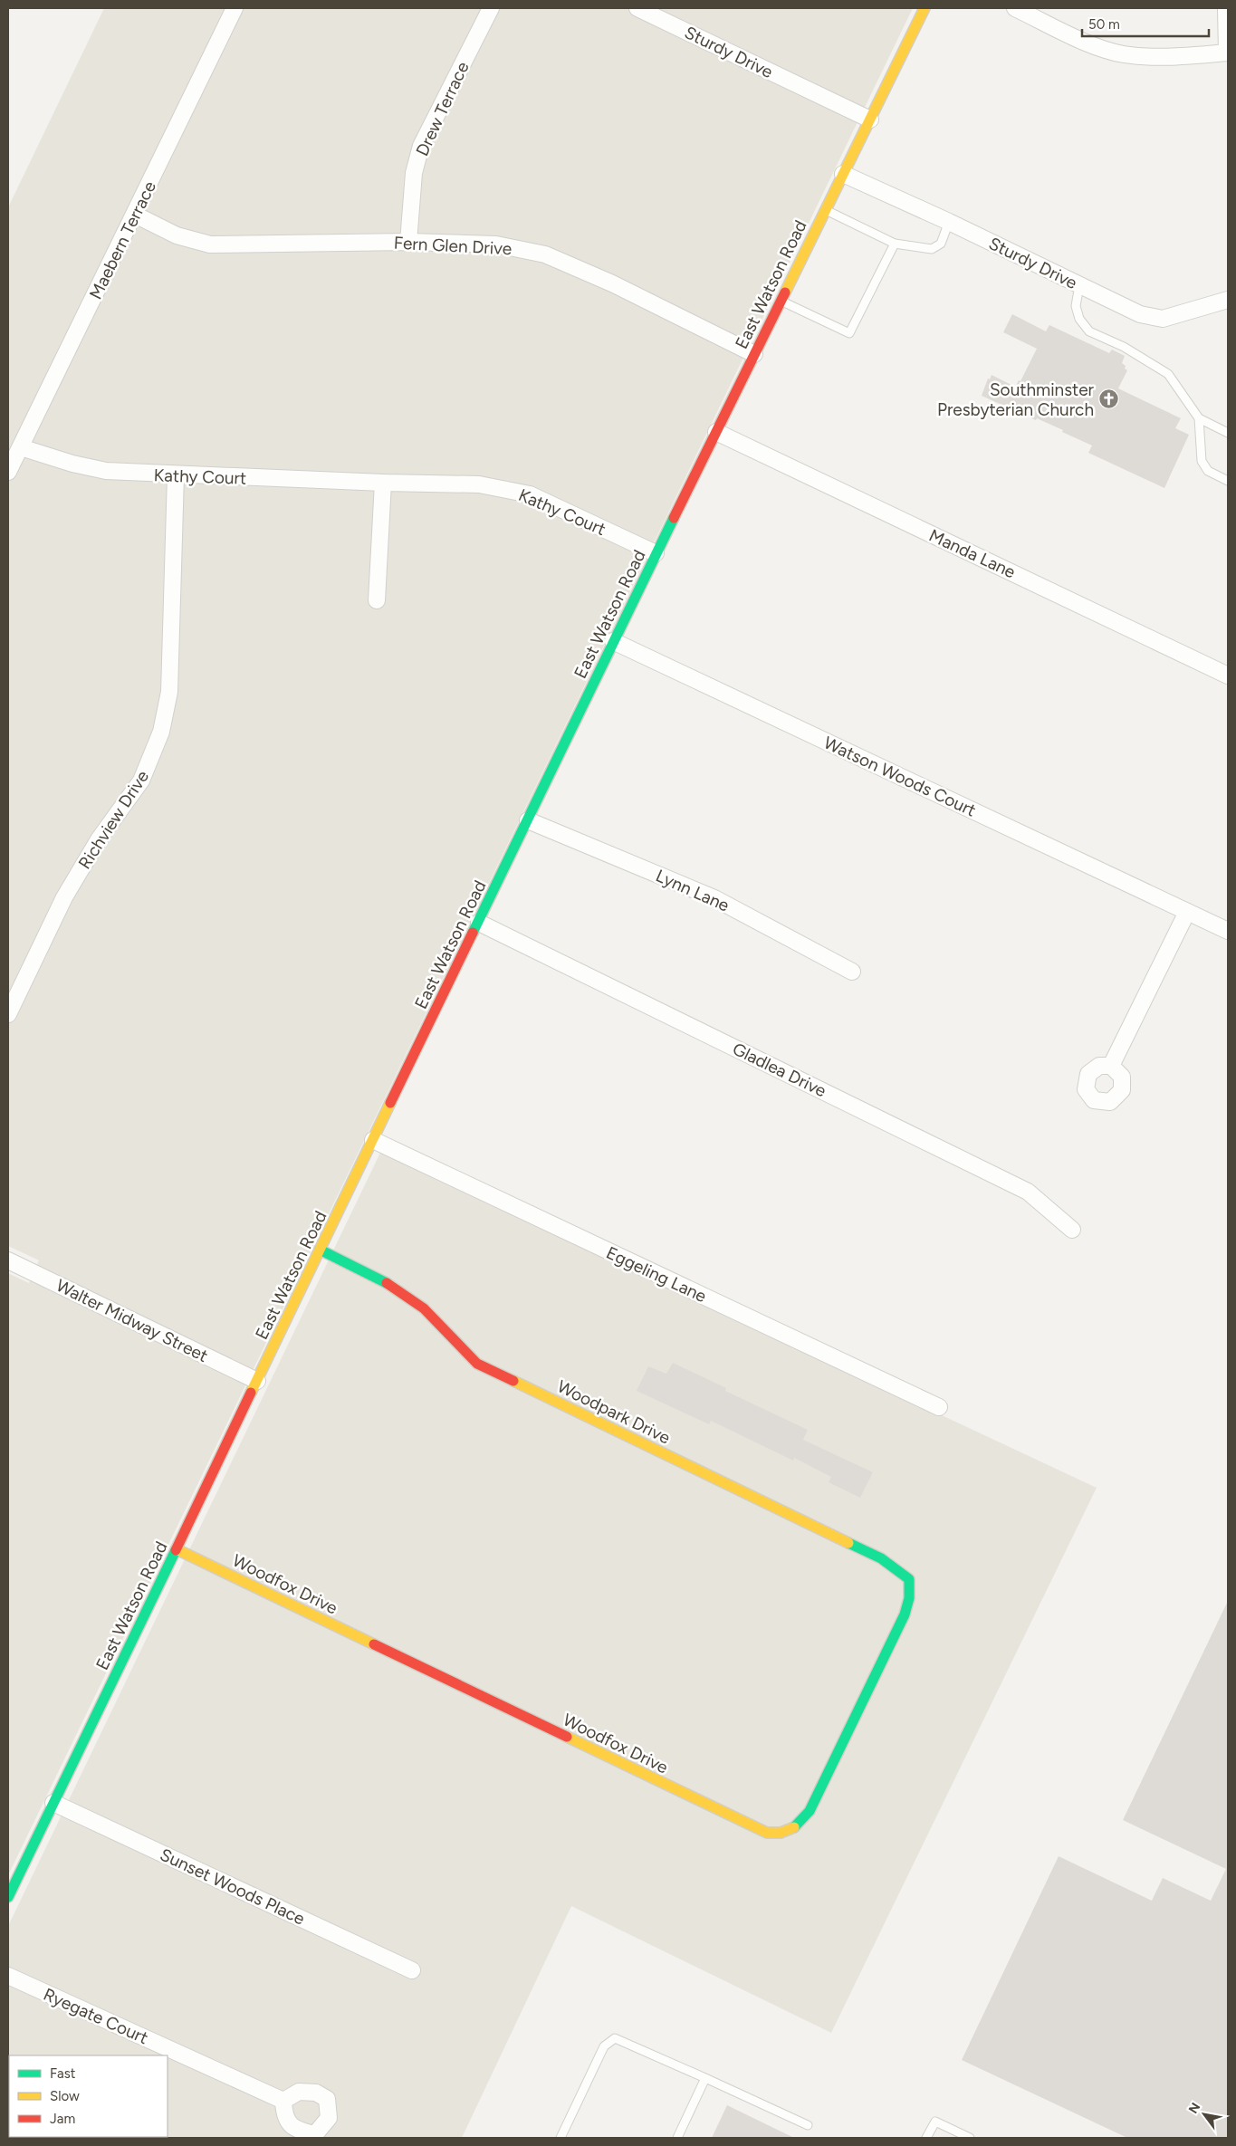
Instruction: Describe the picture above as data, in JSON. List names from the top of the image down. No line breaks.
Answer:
{"streets":{"street":["Sturdy Drive","Drew Terrace","Maebern Terrace","Fern Glen Drive","East Watson Road","Kathy Court","Manda Lane","Watson Woods Court","Richview Drive","Lynn Lane","Gladlea Drive","Eggeling Lane","Walter Midway Street","Woodpark Drive","Woodfox Drive","Sunset Woods Place","Ryegate Court"]},"crossings":[["Sturdy Drive","East Watson Road"],["Drew Terrace","Fern Glen Drive"],["Maebern Terrace","Fern Glen Drive"],["Maebern Terrace","Kathy Court"],["Fern Glen Drive","East Watson Road"],["East Watson Road","Kathy Court"],["East Watson Road","Manda Lane"],["East Watson Road","Watson Woods Court"],["East Watson Road","Lynn Lane"],["East Watson Road","Gladlea Drive"],["East Watson Road","Eggeling Lane"],["East Watson Road","Walter Midway Street"],["East Watson Road","Woodpark Drive"],["East Watson Road","Woodfox Drive"],["East Watson Road","Sunset Woods Place"],["Kathy Court","Richview Drive"],["Woodpark Drive","Woodfox Drive"]],"places":{"church":["Southminster Presbyterian Church"]},"legend":["Fast","Slow","Jam"],"scale_bar":"50 m","north":"top left"}
